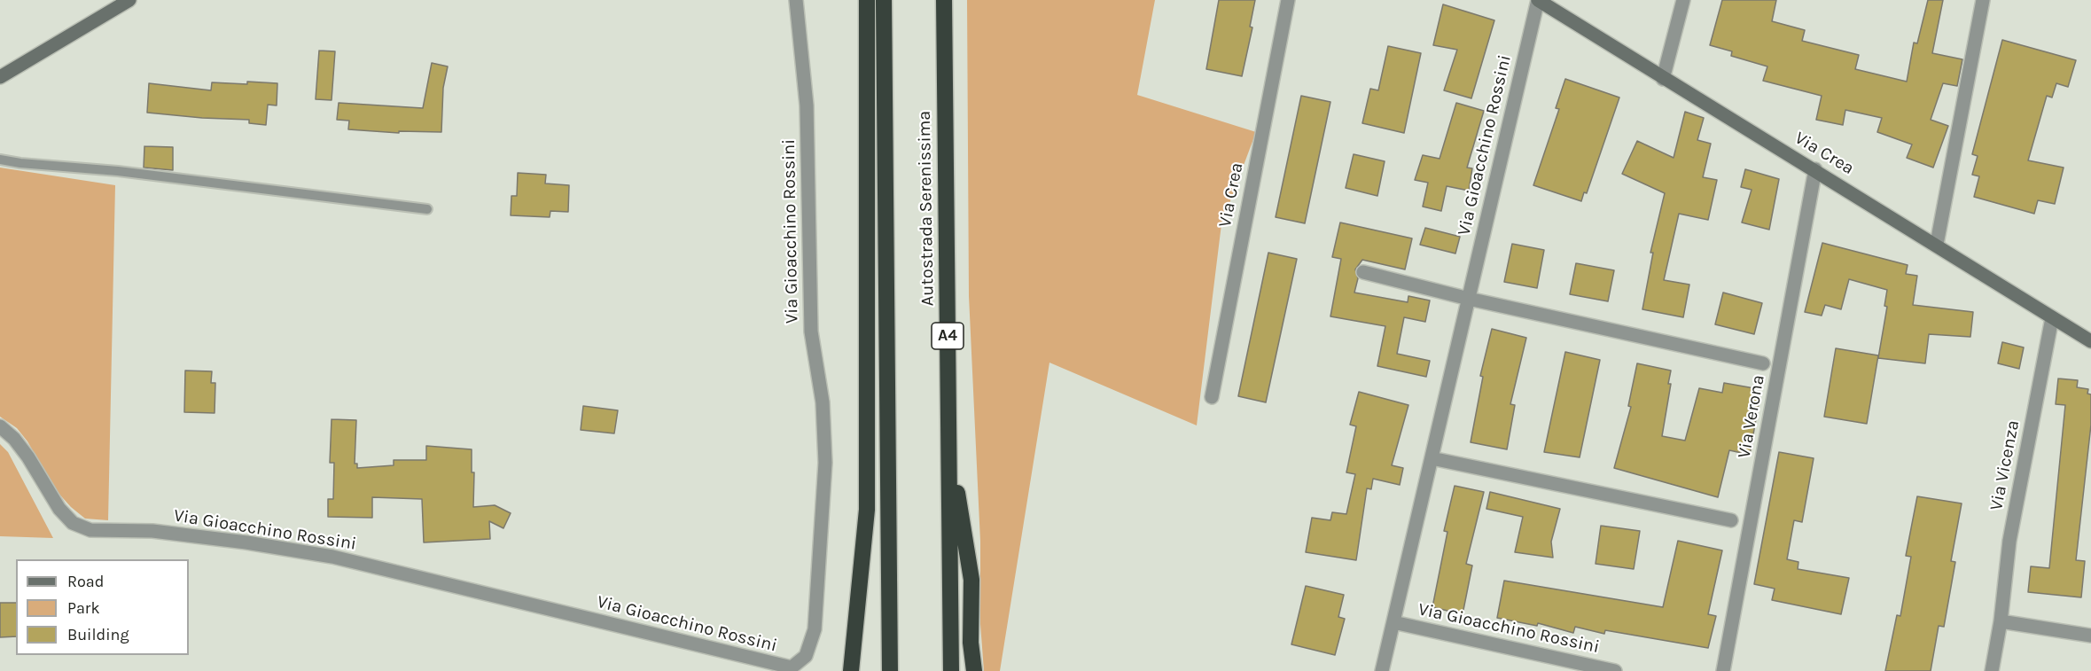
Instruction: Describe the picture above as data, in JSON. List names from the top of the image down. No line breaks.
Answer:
{"streets":{"highway":["Autostrada Serenissima","A4"],"street":["Via Gioacchino Rossini","Via Crea","Via Verona","Via Vicenza"]},"crossings":[["Via Gioacchino Rossini","Via Crea"],["Via Crea","Via Verona"],["Via Crea","Via Vicenza"]],"legend":["Road","Park","Building"]}
